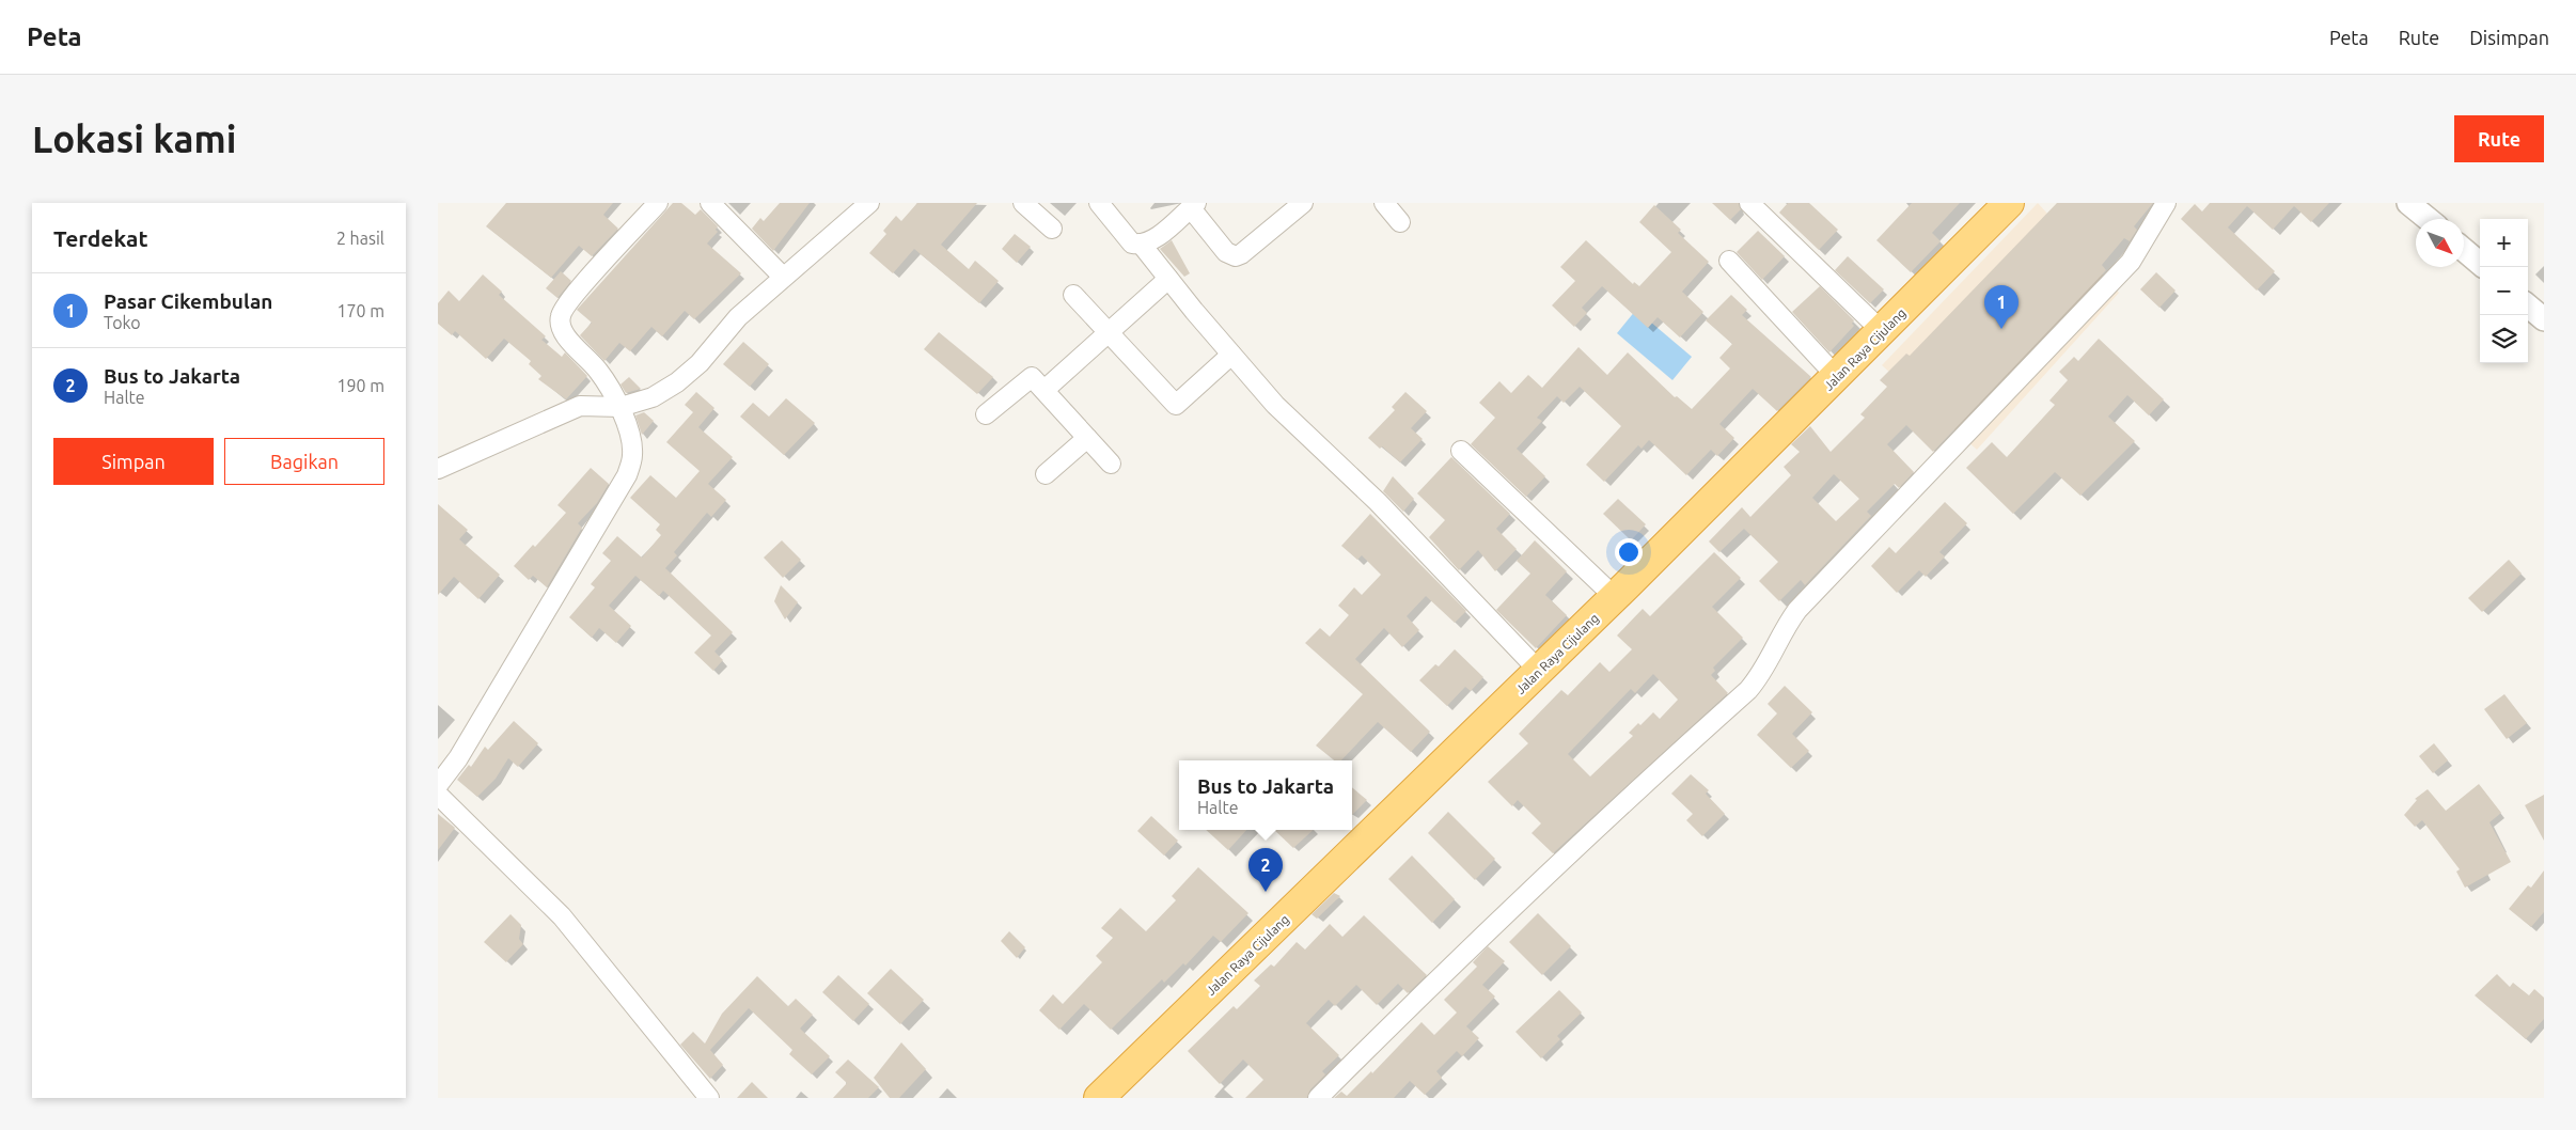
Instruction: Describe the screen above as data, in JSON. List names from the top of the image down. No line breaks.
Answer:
{"streets":{"highway":["Jalan Raya Cijulang"]},"north":"bottom right","page":{"header":"Peta","nav":["Peta","Rute","Disimpan"],"buttons":["Rute",["Simpan","Bagikan"]],"title":"Lokasi kami","heading":["Terdekat","2 hasil"],"map_buttons":["+","−"],"list":[{"mark":"1","name":"Pasar Cikembulan","note":"Toko","value":"170 m"},{"mark":"2","name":"Bus to Jakarta","note":"Halte","value":"190 m"}],"pins":["1","2"],"popup":["Bus to Jakarta","Halte"]}}
